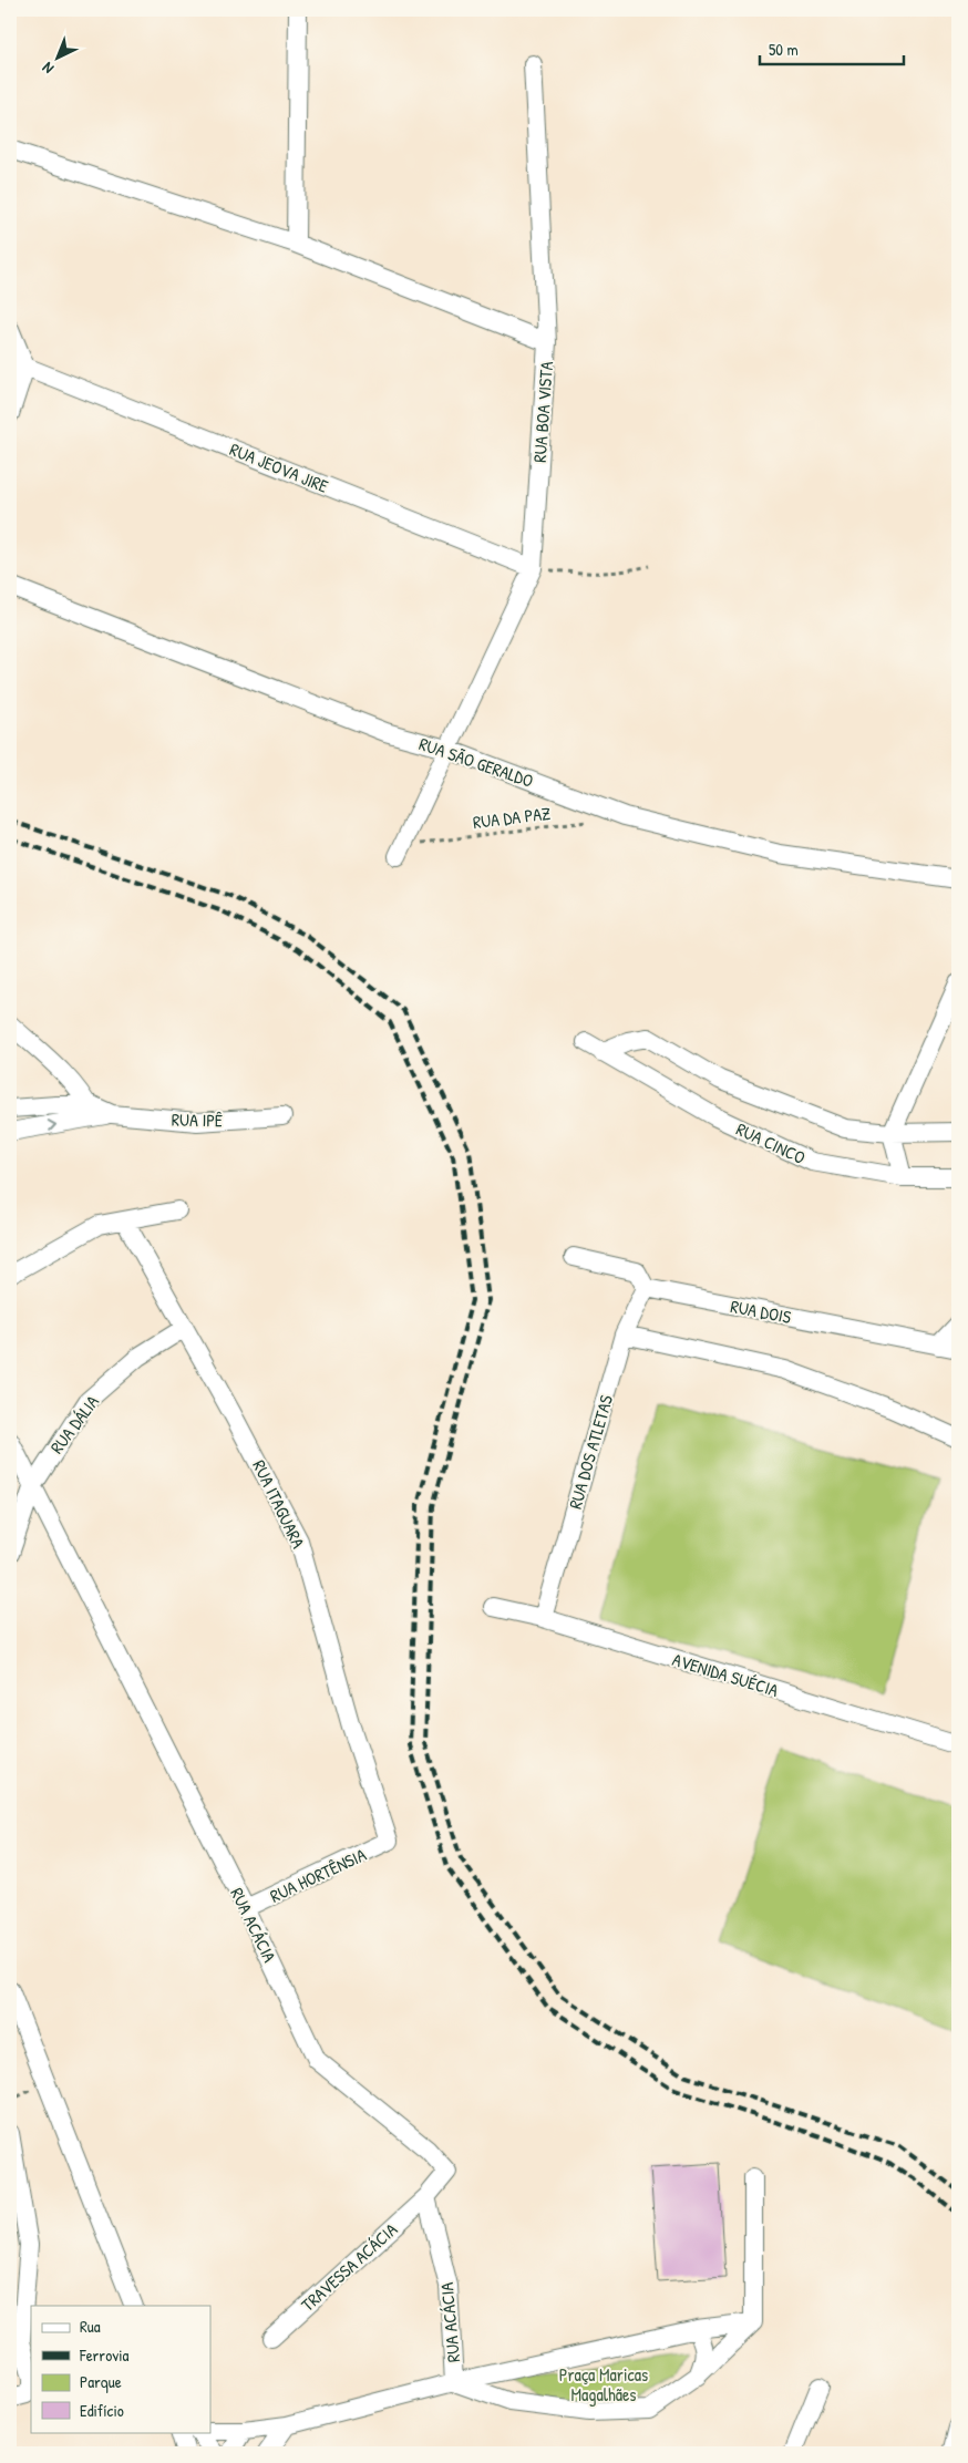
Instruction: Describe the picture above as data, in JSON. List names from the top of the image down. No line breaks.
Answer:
{"streets":{"street":["RUA BOA VISTA","RUA JEOVA JIRE","RUA SÃO GERALDO","RUA IPÊ","RUA CINCO","RUA DOIS","RUA DÁLIA","RUA DOS ATLETAS","RUA ITAGUARA","AVENIDA SUÉCIA","RUA HORTÊNSIA","RUA ACÁCIA","TRAVESSA ACÁCIA"],"path":["RUA DA PAZ"]},"crossings":[["RUA BOA VISTA","RUA JEOVA JIRE"],["RUA BOA VISTA","RUA SÃO GERALDO"],["RUA BOA VISTA","RUA DA PAZ"],["RUA DOIS","RUA DOS ATLETAS"],["RUA DÁLIA","RUA ITAGUARA"],["RUA DÁLIA","RUA ACÁCIA"],["RUA DOS ATLETAS","AVENIDA SUÉCIA"],["RUA ITAGUARA","RUA HORTÊNSIA"],["RUA HORTÊNSIA","RUA ACÁCIA"],["RUA ACÁCIA","TRAVESSA ACÁCIA"]],"parks":["Praça Maricas Magalhães"],"legend":["Rua","Ferrovia","Parque","Edifício"],"scale_bar":"50 m","north":"bottom left"}
